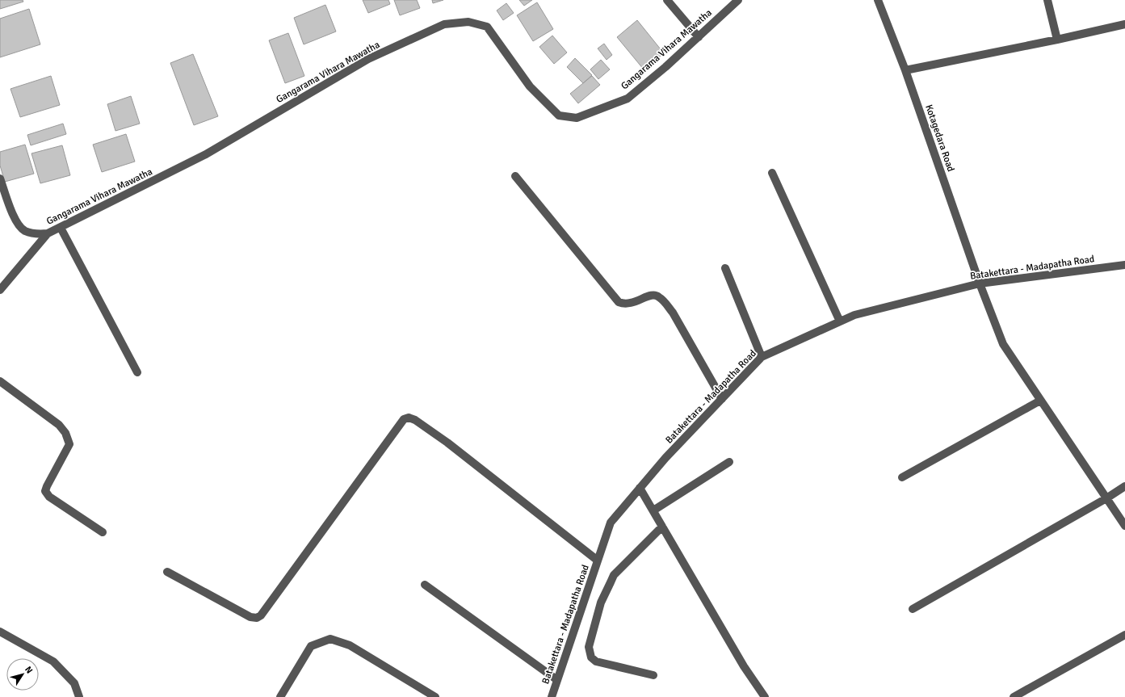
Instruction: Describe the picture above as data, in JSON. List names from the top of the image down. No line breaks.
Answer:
{"streets":{"street":["Gangarama Vihara Mawatha","Kotagedara Road","Batakettara - Madapatha Road"]},"crossings":[["Kotagedara Road","Batakettara - Madapatha Road"]],"north":"top right"}
